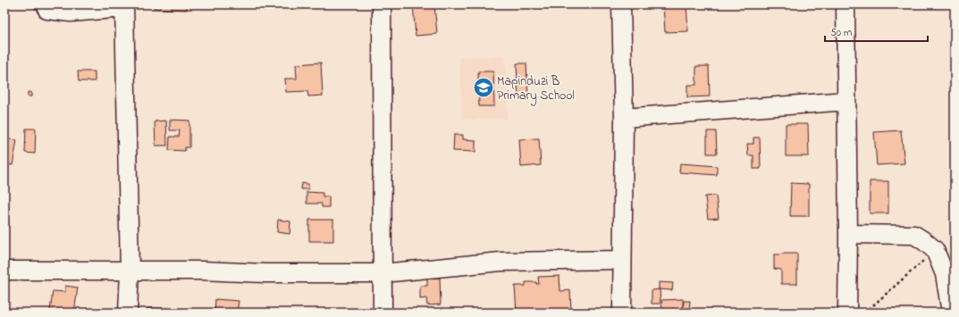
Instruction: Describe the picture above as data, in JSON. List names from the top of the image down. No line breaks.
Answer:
{"places":{"school or university":["Mapinduzi B Primary School"]},"scale_bar":"50 m"}
